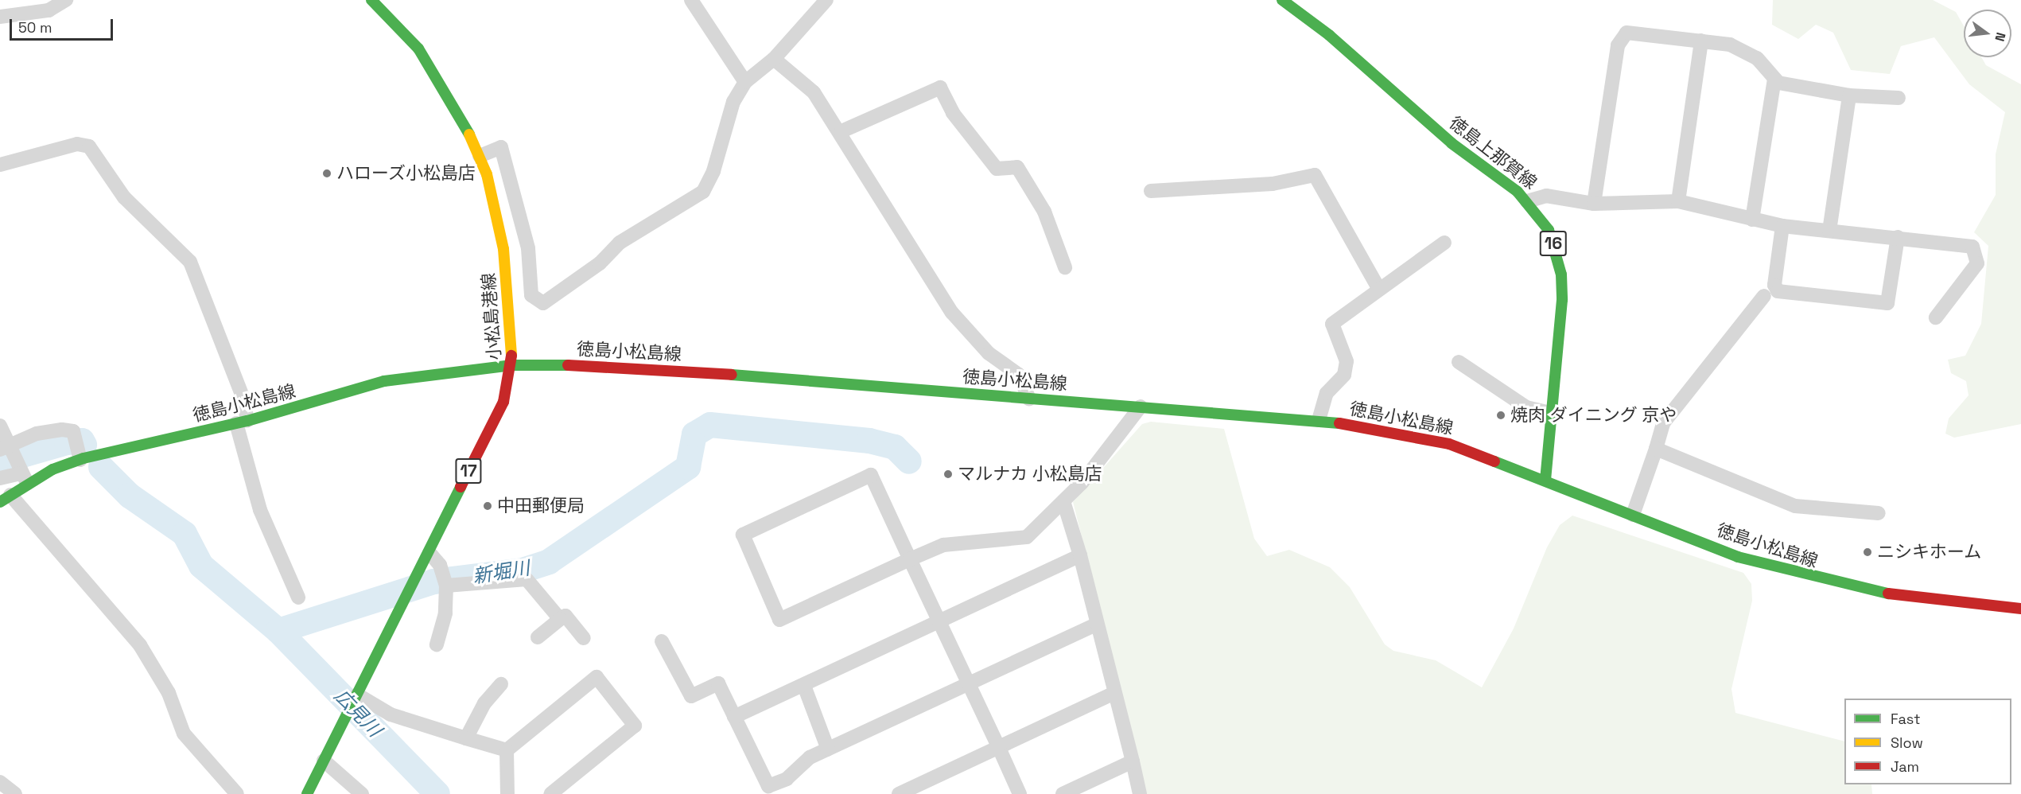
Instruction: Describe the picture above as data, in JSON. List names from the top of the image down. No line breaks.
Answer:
{"streets":{"main road":["徳島上那賀線","16","小松島港線","徳島小松島線","17"]},"crossings":[["徳島上那賀線","徳島小松島線"],["小松島港線","徳島小松島線"]],"water":["新堀川","広見川"],"places":["ハローズ小松島店","焼肉 ダイニング 京や","マルナカ 小松島店","中田郵便局","ニシキホーム"],"legend":["Fast","Slow","Jam"],"scale_bar":"50 m","north":"right"}
